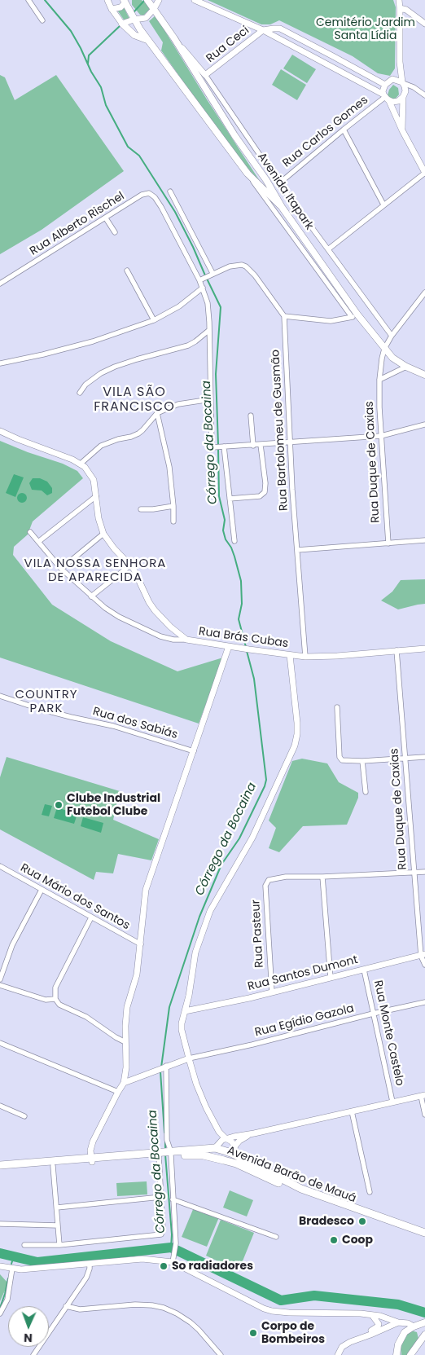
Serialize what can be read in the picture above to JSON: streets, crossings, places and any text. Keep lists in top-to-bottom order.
{
  "streets": {
    "main road": ["Avenida Itapark", "Avenida Barão de Mauá"],
    "street": [
      "Rua Ceci",
      "Rua Carlos Gomes",
      "Rua Alberto Rischel",
      "Rua Bartolomeu de Gusmão",
      "Rua Duque de Caxias",
      "Rua Brás Cubas",
      "Rua dos Sabiás",
      "Rua Mário dos Santos",
      "Rua Pasteur",
      "Rua Santos Dumont",
      "Rua Egídio Gazola",
      "Rua Monte Castelo"
    ]
  },
  "crossings": [
    ["Avenida Itapark", "Rua Duque de Caxias"],
    ["Rua Alberto Rischel", "Rua Bartolomeu de Gusmão"],
    ["Rua Bartolomeu de Gusmão", "Rua Brás Cubas"],
    ["Rua Duque de Caxias", "Rua Brás Cubas"],
    ["Rua Duque de Caxias", "Rua Santos Dumont"],
    ["Rua Pasteur", "Rua Santos Dumont"],
    ["Rua Santos Dumont", "Rua Monte Castelo"],
    ["Rua Egídio Gazola", "Rua Monte Castelo"]
  ],
  "districts": ["VILA SÃO FRANCISCO", "VILA NOSSA SENHORA DE APARECIDA", "COUNTRY PARK"],
  "water": ["Córrego da Bocaina"],
  "parks": ["Cemitério Jardim Santa Lídia"],
  "places": [
    "Clube Industrial Futebol Clube",
    "Bradesco",
    "Coop",
    "So radiadores",
    "Corpo de Bombeiros"
  ],
  "north": "bottom"
}
